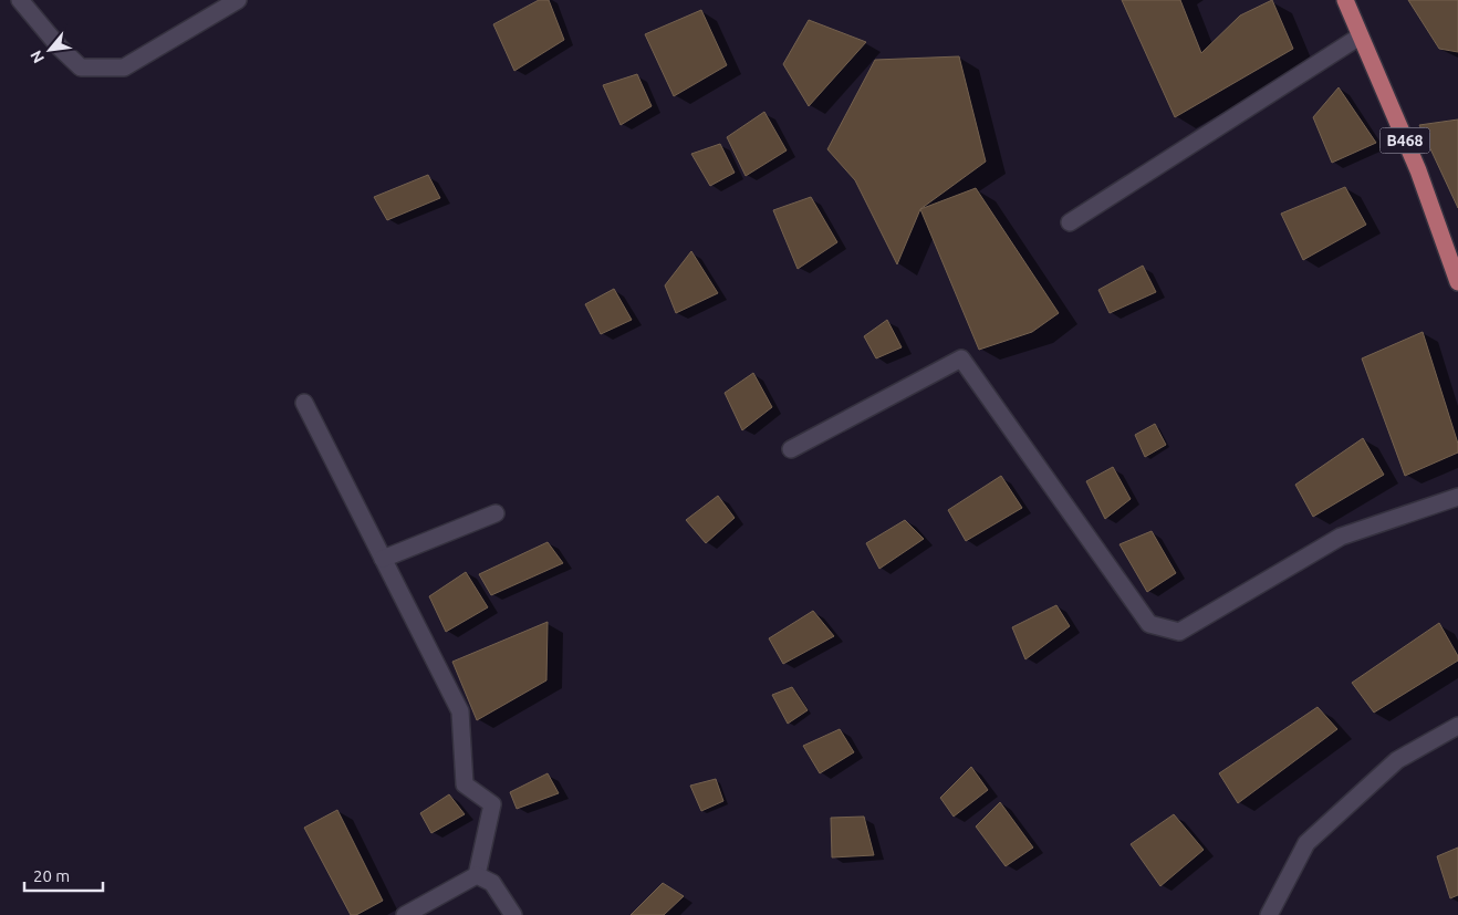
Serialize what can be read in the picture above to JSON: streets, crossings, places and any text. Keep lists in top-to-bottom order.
{
  "streets": {
    "main road": ["B468"]
  },
  "scale_bar": "20 m",
  "north": "bottom left"
}
